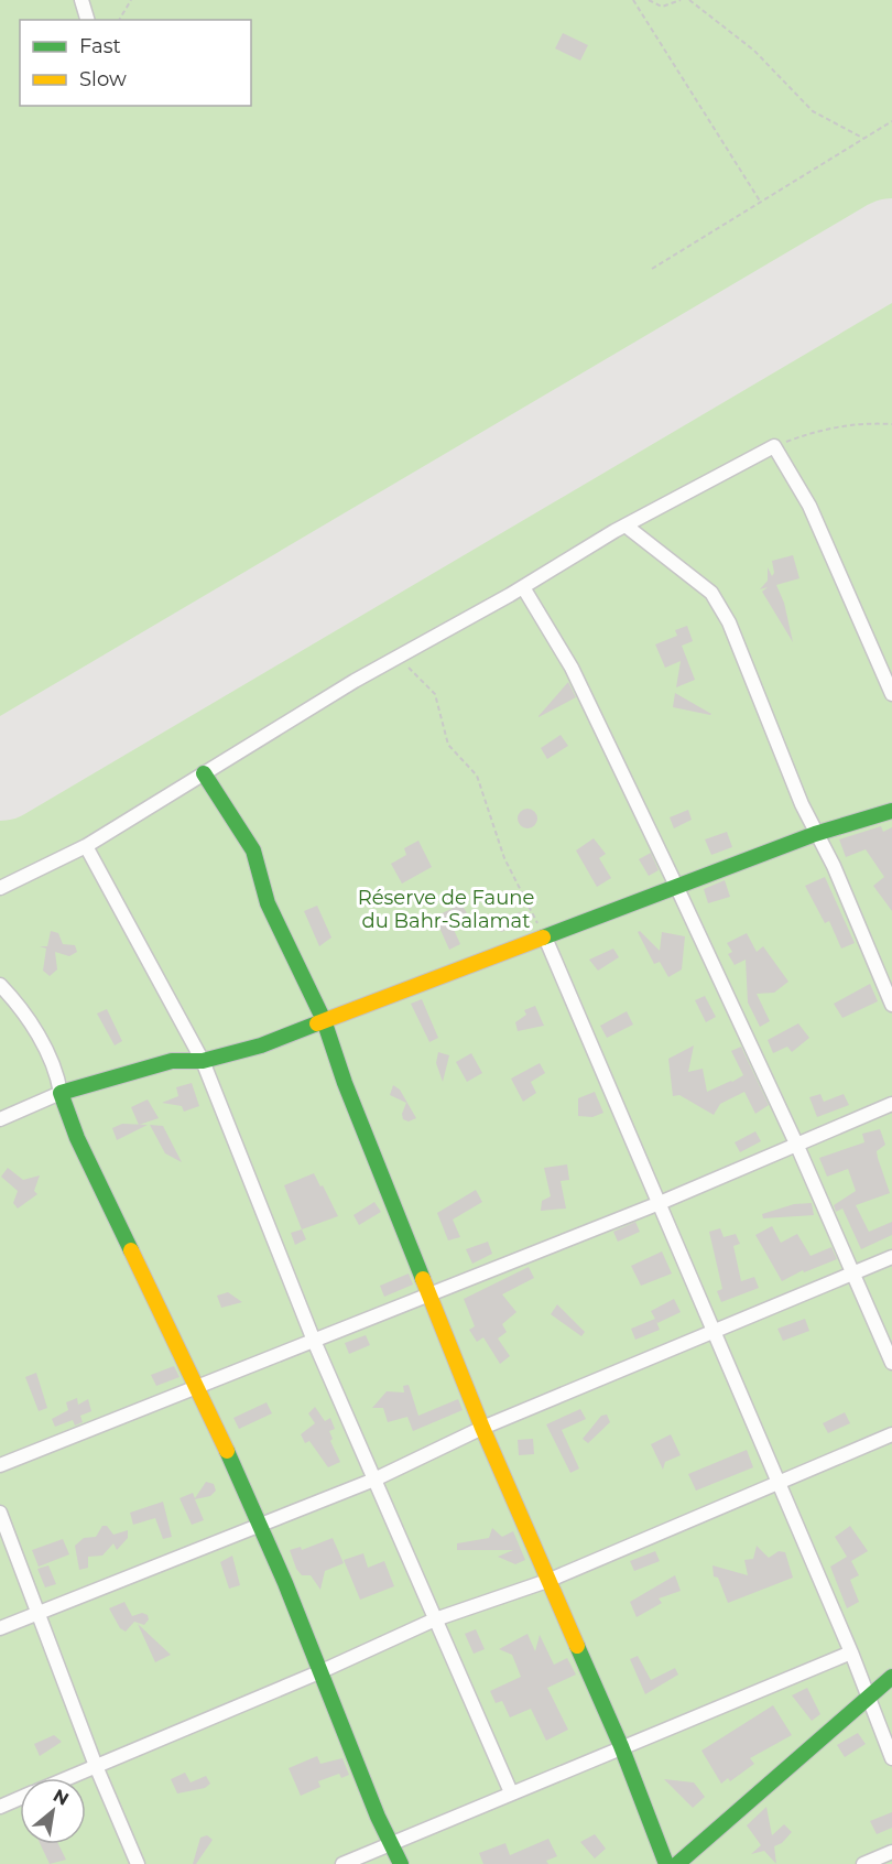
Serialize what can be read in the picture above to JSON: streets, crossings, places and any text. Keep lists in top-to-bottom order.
{
  "parks": ["Réserve de Faune du Bahr-Salamat"],
  "legend": ["Fast", "Slow"],
  "north": "top right"
}
